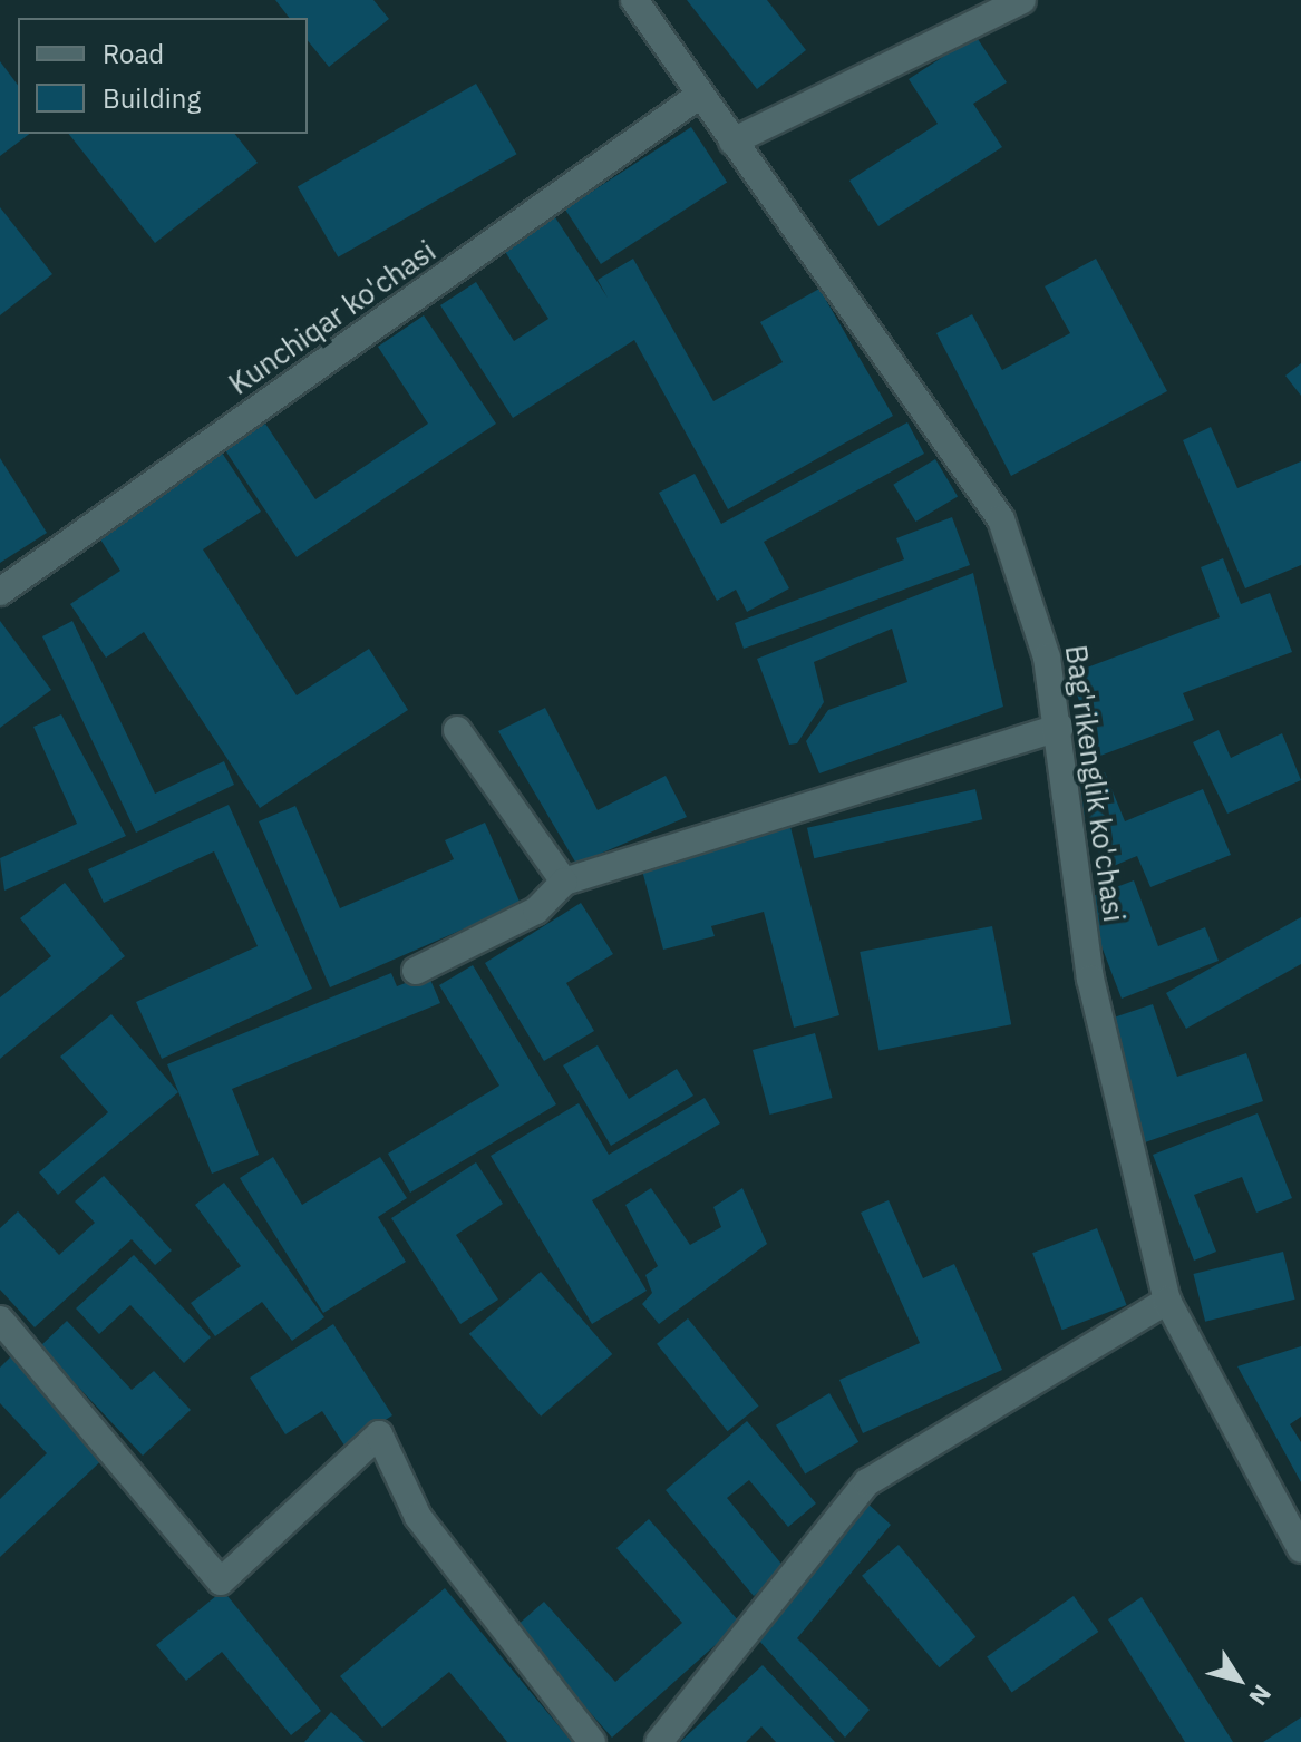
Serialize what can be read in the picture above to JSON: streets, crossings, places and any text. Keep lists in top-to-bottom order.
{
  "streets": {
    "street": ["Kunchiqar ko'chasi", "Bag'rikenglik ko'chasi"]
  },
  "crossings": [
    ["Kunchiqar ko'chasi", "Bag'rikenglik ko'chasi"]
  ],
  "legend": ["Road", "Building"],
  "north": "bottom right"
}
